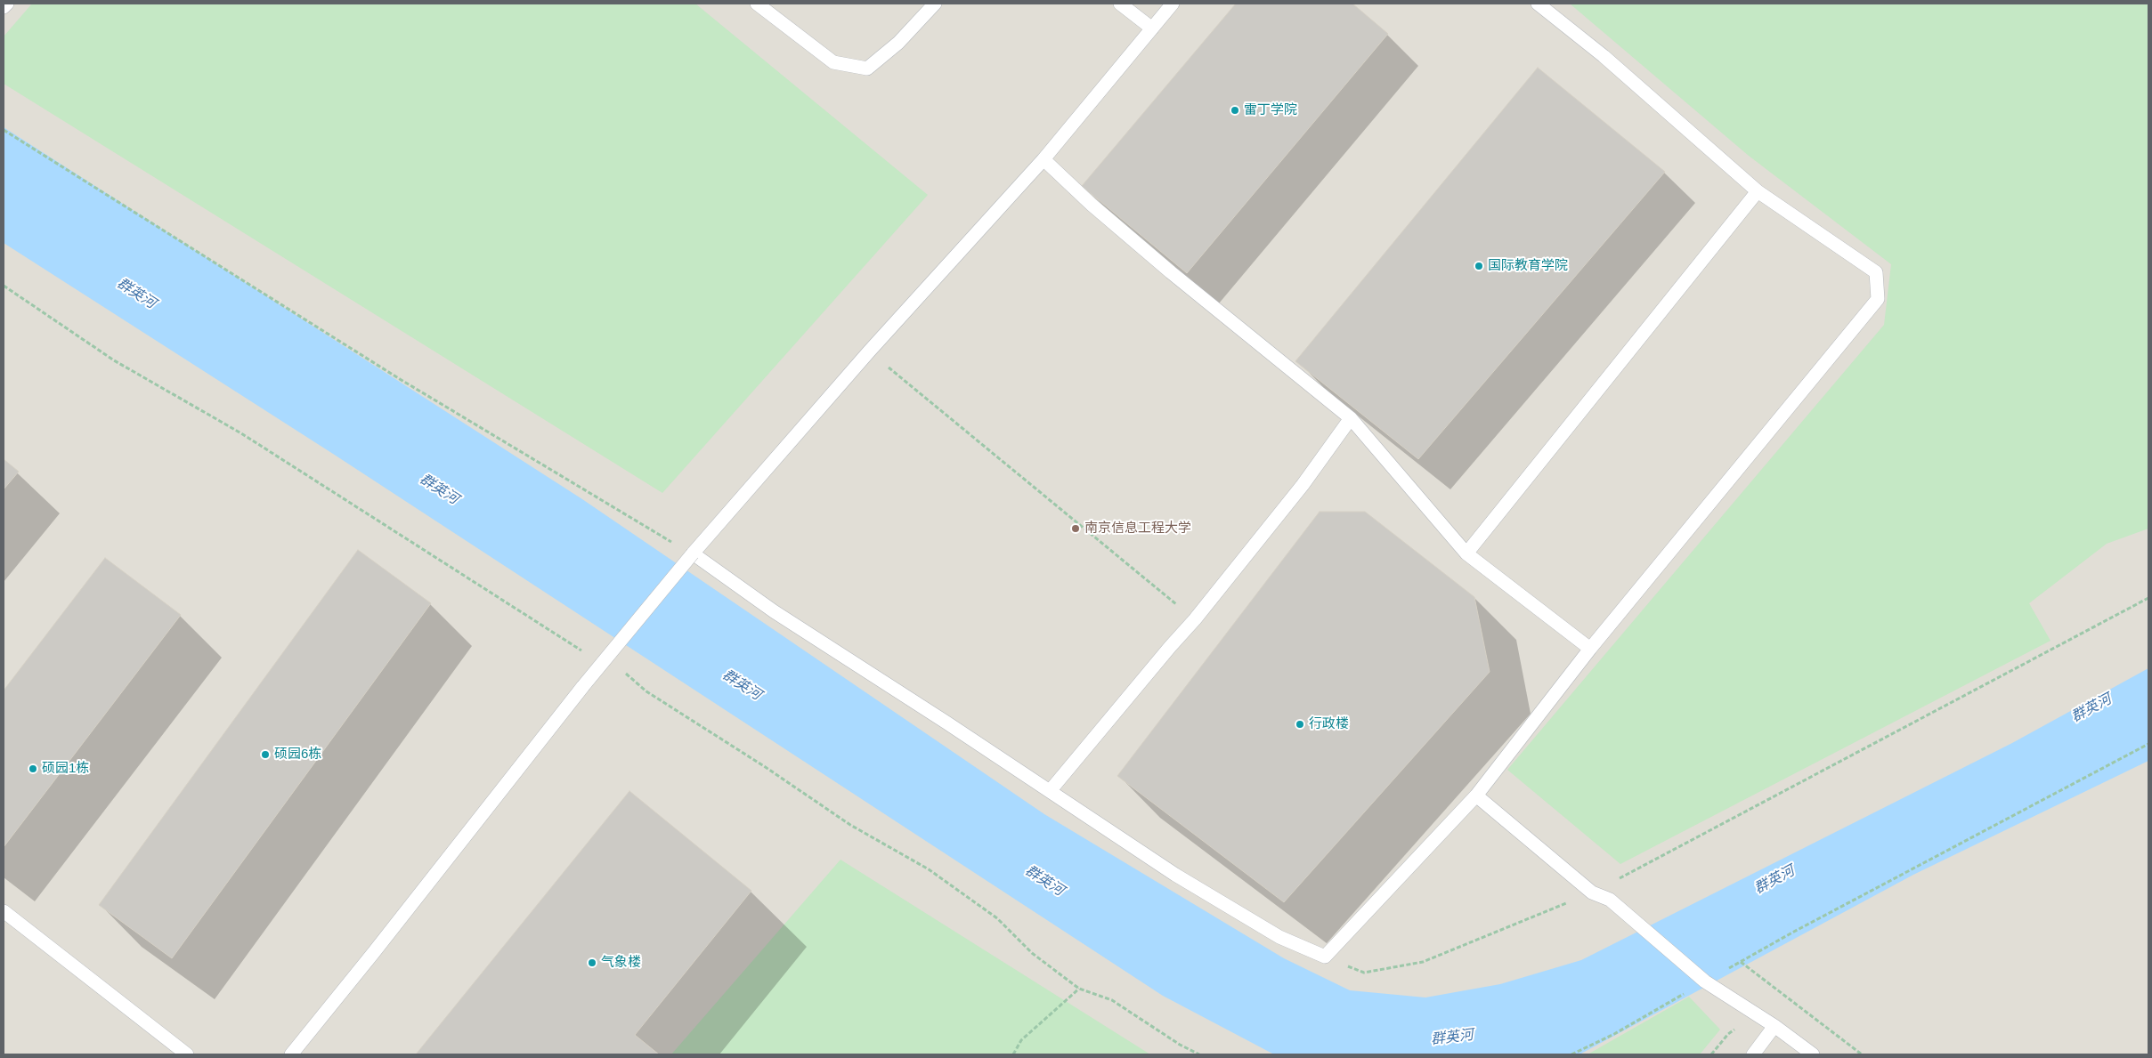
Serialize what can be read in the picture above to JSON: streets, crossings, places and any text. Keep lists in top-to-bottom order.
{
  "water": ["群英河"],
  "places": [
    "雷丁学院",
    "国际教育学院",
    "南京信息工程大学",
    "行政楼",
    "硕园6栋",
    "硕园1栋",
    "气象楼"
  ]
}
